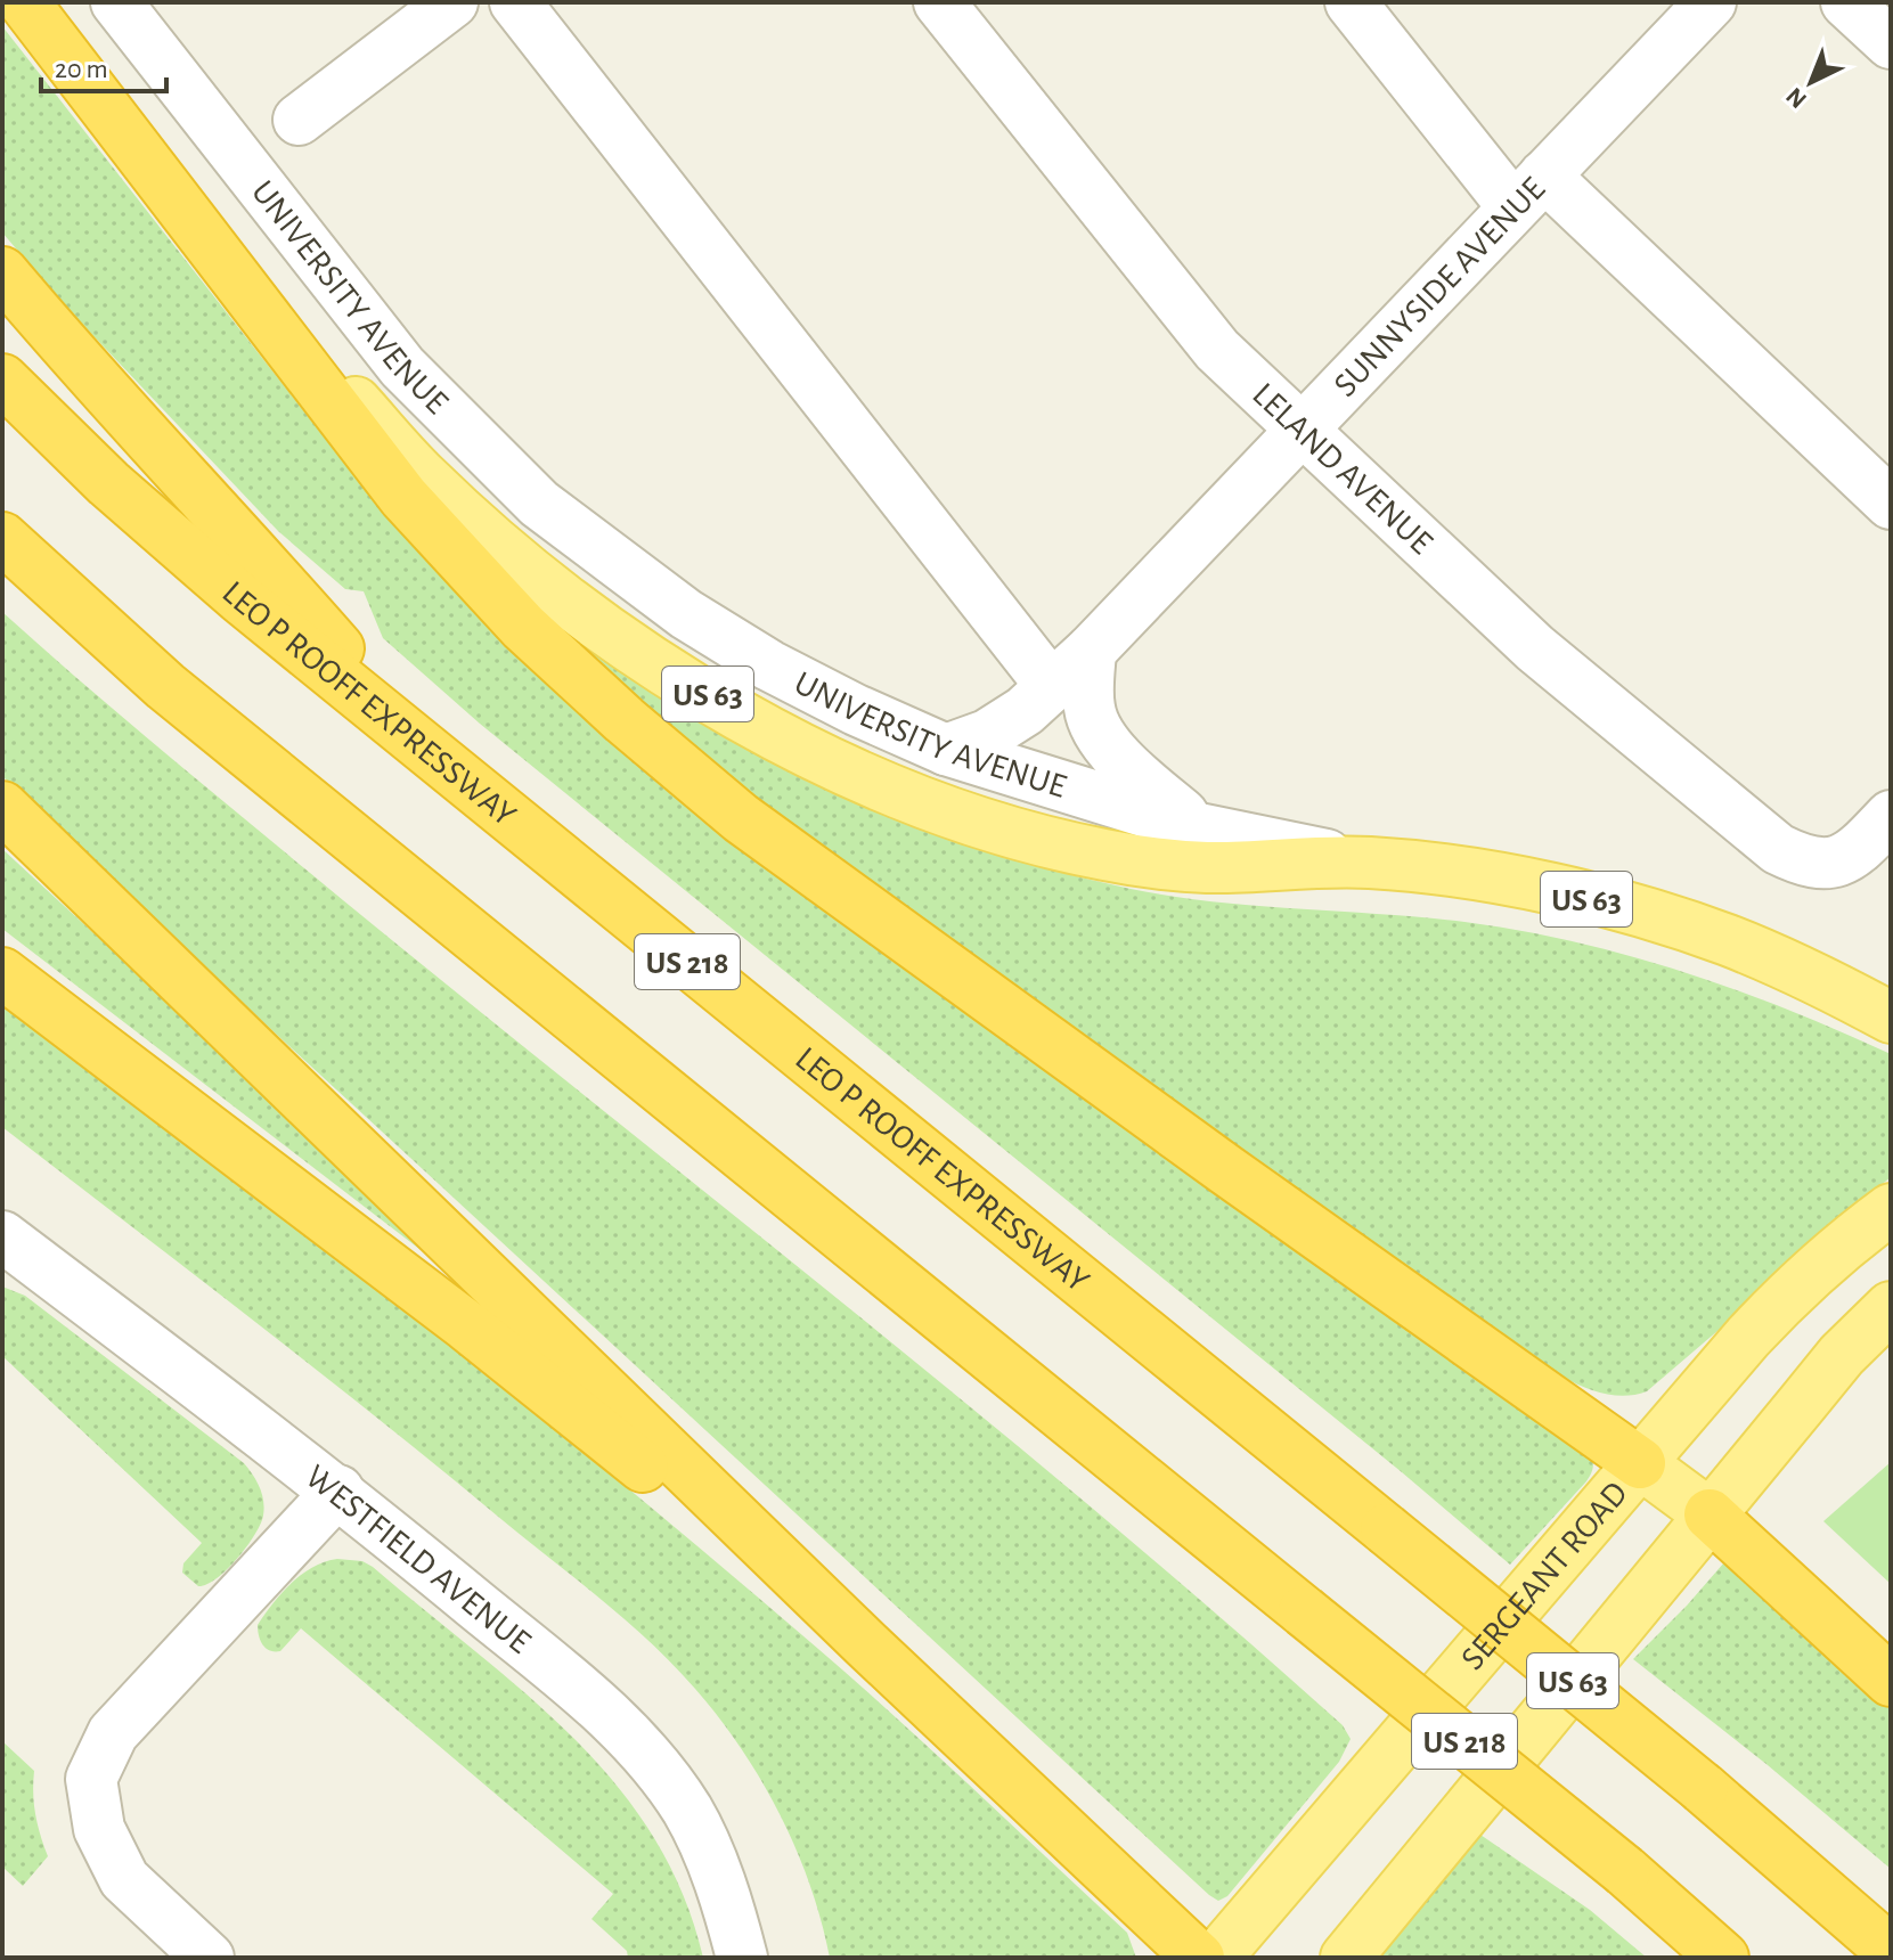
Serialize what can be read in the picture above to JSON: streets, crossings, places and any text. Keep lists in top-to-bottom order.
{
  "streets": {
    "highway": ["US 63", "LEO P ROOFF EXPRESSWAY", "US 218"],
    "main road": ["UNIVERSITY AVENUE", "SERGEANT ROAD"],
    "street": ["SUNNYSIDE AVENUE", "LELAND AVENUE", "WESTFIELD AVENUE"]
  },
  "crossings": [
    ["SUNNYSIDE AVENUE", "UNIVERSITY AVENUE"],
    ["SUNNYSIDE AVENUE", "LELAND AVENUE"],
    ["UNIVERSITY AVENUE", "US 63"]
  ],
  "scale_bar": "20 m",
  "north": "bottom left"
}
